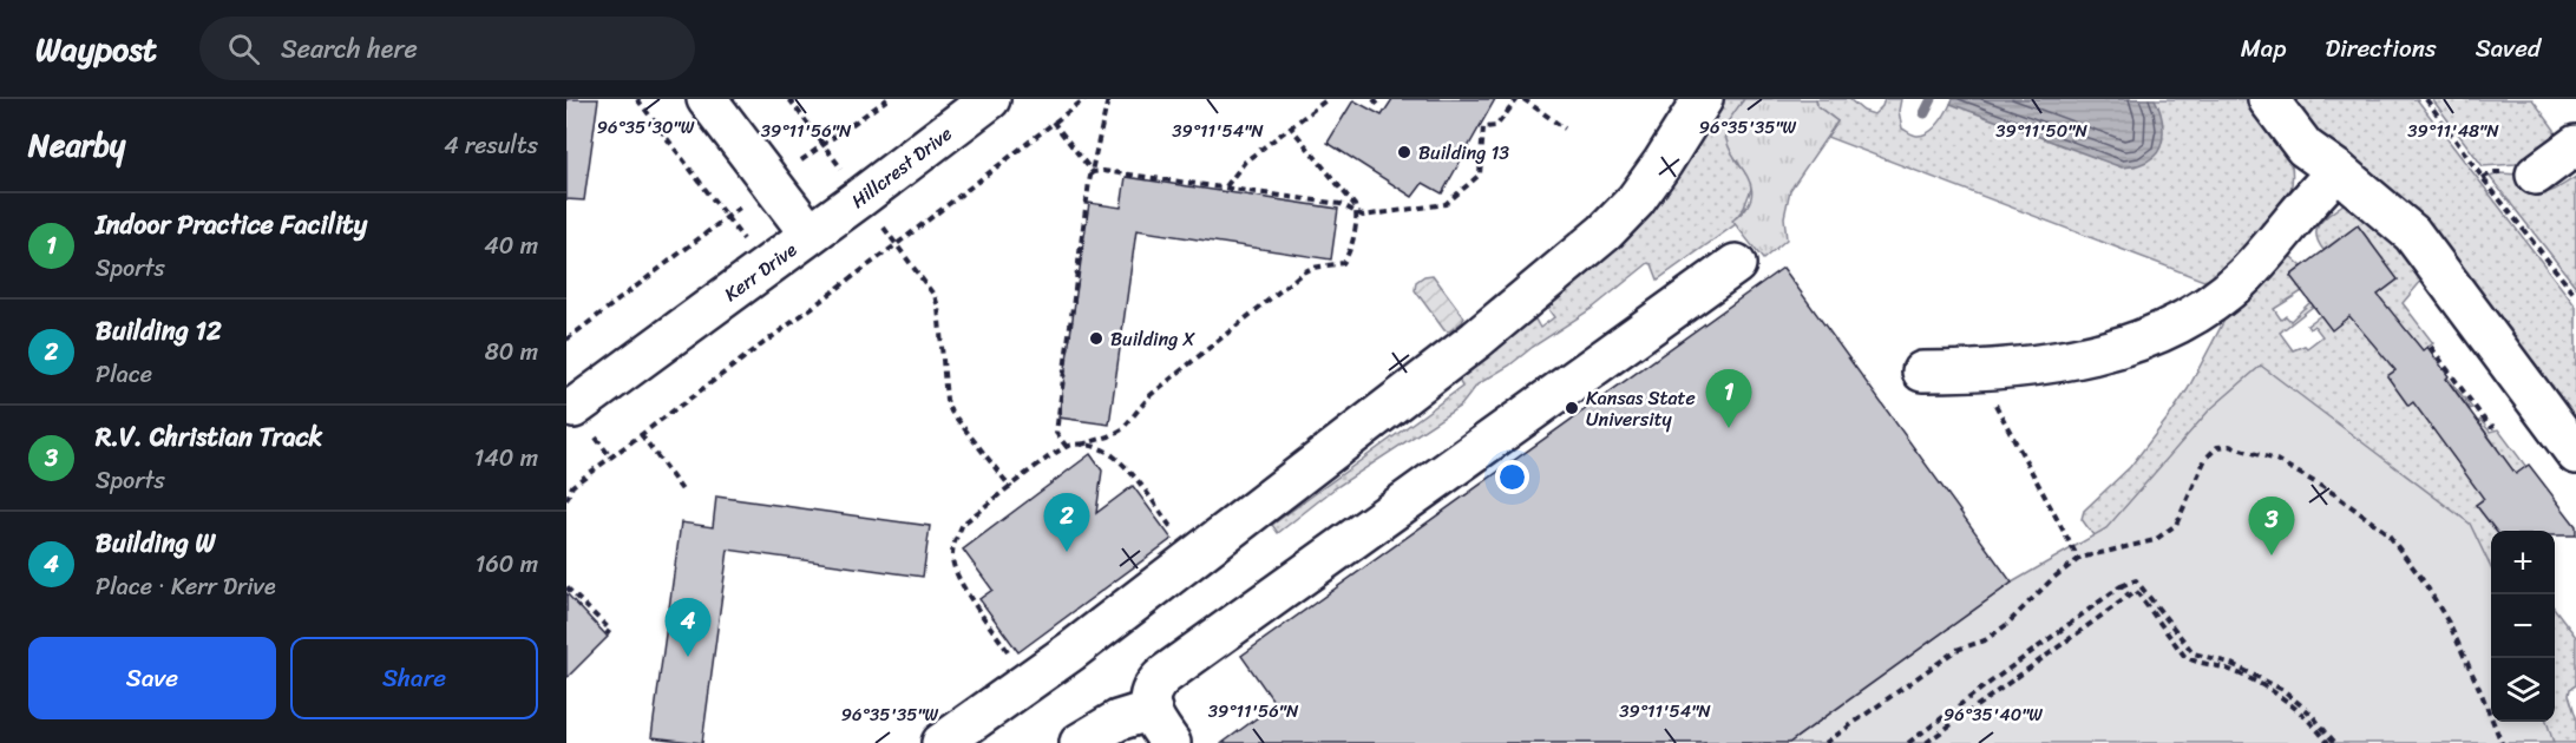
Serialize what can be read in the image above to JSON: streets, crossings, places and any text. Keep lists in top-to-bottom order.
{
  "streets": {
    "street": ["Hillcrest Drive", "Kerr Drive"]
  },
  "crossings": [
    ["Hillcrest Drive", "Kerr Drive"]
  ],
  "places": ["Building 13", "Building X", "Kansas State University"],
  "page": {
    "header": "Waypost",
    "search": "Search here",
    "nav": ["Map", "Directions", "Saved"],
    "heading": ["Nearby", "4 results"],
    "list": [
      {
        "mark": "1",
        "name": "Indoor Practice Facility",
        "note": "Sports",
        "value": "40 m"
      },
      {
        "mark": "2",
        "name": "Building 12",
        "note": "Place",
        "value": "80 m"
      },
      {
        "mark": "3",
        "name": "R.V. Christian Track",
        "note": "Sports",
        "value": "140 m"
      },
      {
        "mark": "4",
        "name": "Building W",
        "note": "Place · Kerr Drive",
        "value": "160 m"
      }
    ],
    "pins": [
      "1",
      "2",
      "3",
      "4"
    ],
    "map_buttons": ["+", "−"],
    "buttons": ["Save", "Share"]
  },
  "coordinates": [
    "96°35'30\"W",
    "96°35'35\"W",
    "39°11'56\"N",
    "39°11'54\"N",
    "39°11'50\"N",
    "39°11'48\"N",
    "96°35'40\"W"
  ]
}
